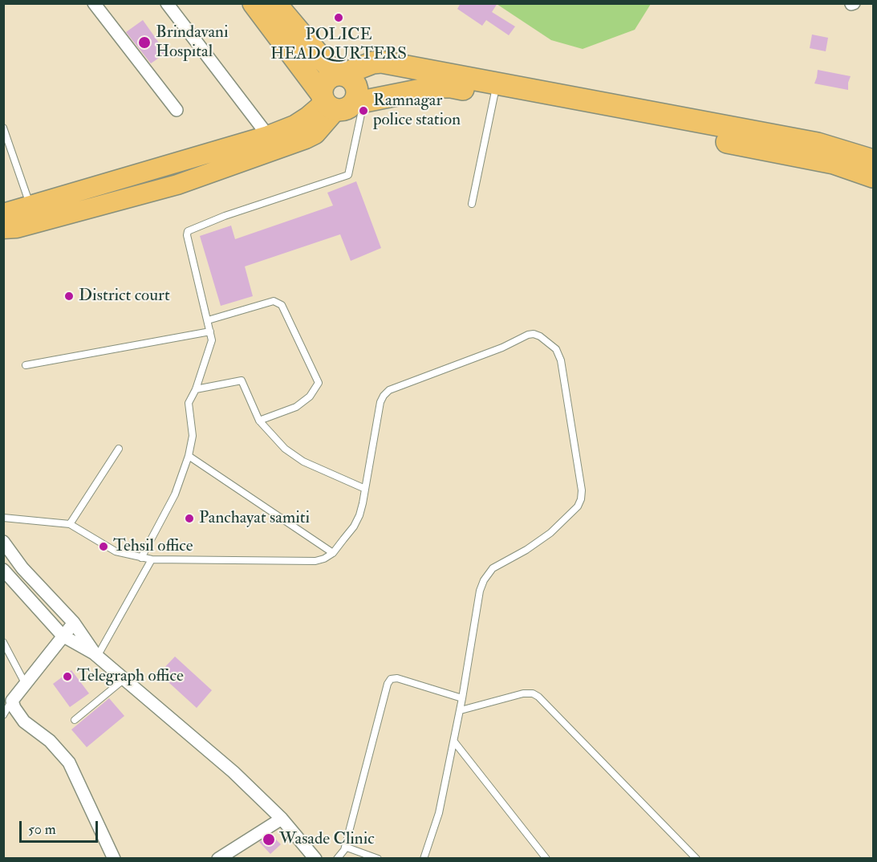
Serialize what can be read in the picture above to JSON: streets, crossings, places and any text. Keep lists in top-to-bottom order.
{
  "places": [
    "POLICE HEADQURTERS",
    "Brindavani Hospital",
    "Ramnagar police station",
    "District court",
    "Panchayat samiti",
    "Tehsil office",
    "Telegraph office",
    "Wasade Clinic"
  ],
  "scale_bar": "50 m"
}
